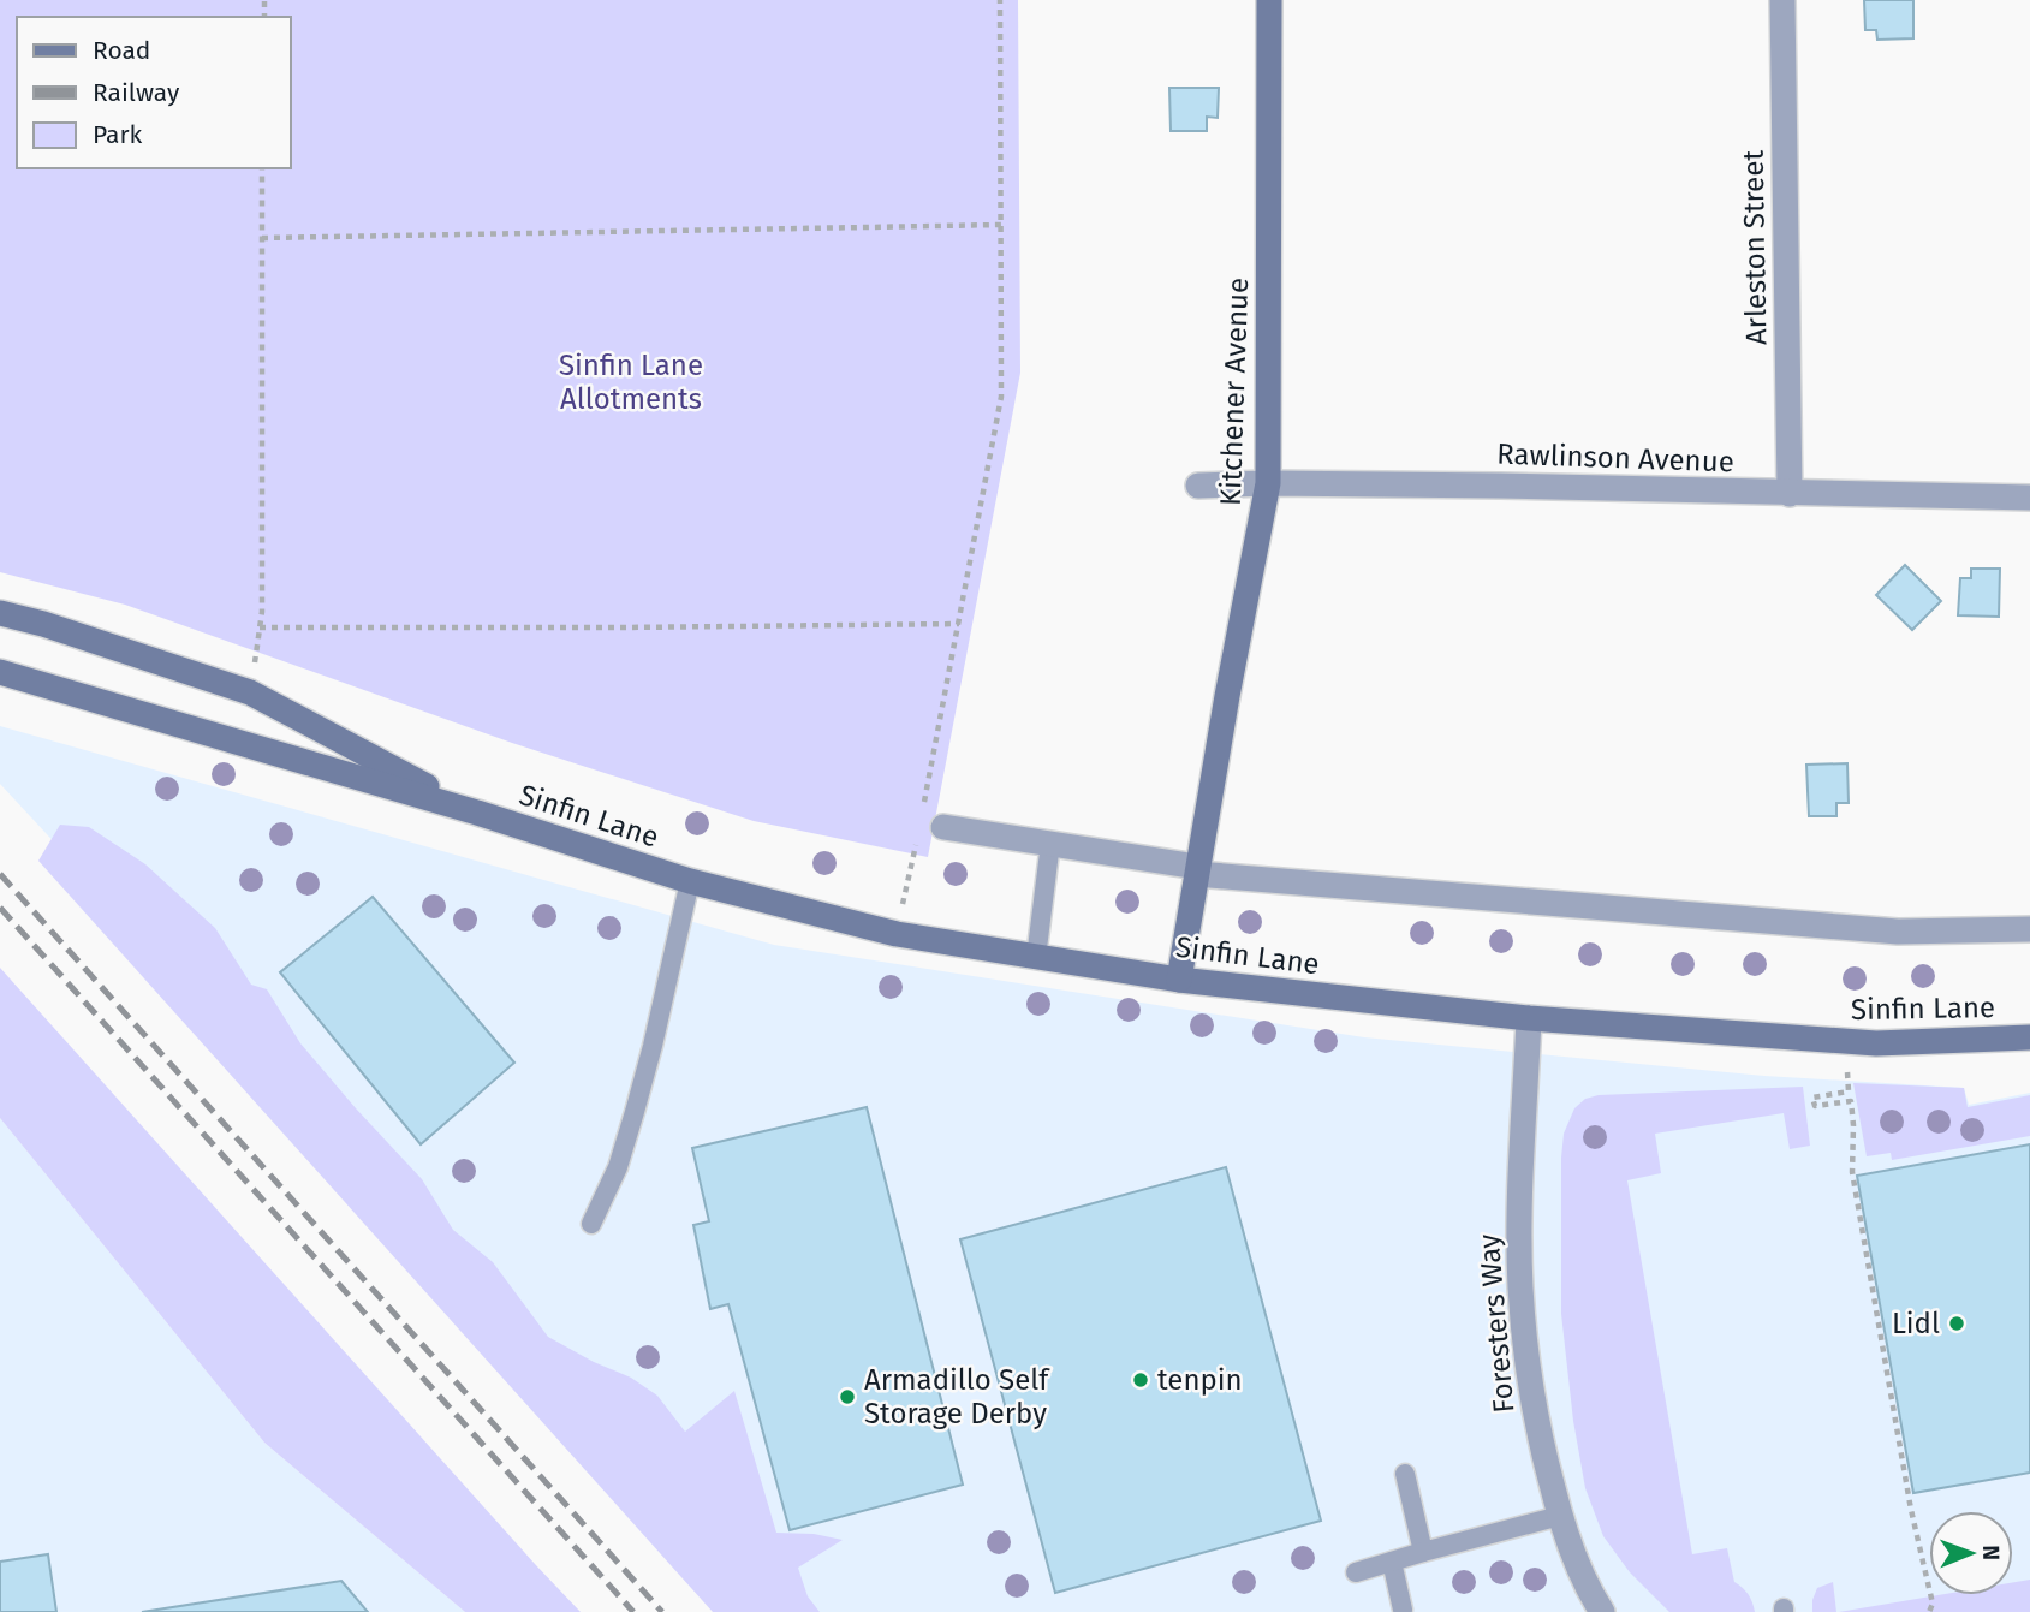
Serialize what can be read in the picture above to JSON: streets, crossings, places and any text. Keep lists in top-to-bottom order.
{
  "streets": {
    "street": [
      "Arleston Street",
      "Kitchener Avenue",
      "Rawlinson Avenue",
      "Sinfin Lane",
      "Foresters Way"
    ]
  },
  "crossings": [
    ["Arleston Street", "Rawlinson Avenue"],
    ["Kitchener Avenue", "Rawlinson Avenue"],
    ["Kitchener Avenue", "Sinfin Lane"],
    ["Sinfin Lane", "Foresters Way"]
  ],
  "parks": ["Sinfin Lane Allotments"],
  "places": ["Lidl", "tenpin", "Armadillo Self Storage Derby"],
  "legend": ["Road", "Railway", "Park"],
  "north": "right"
}
